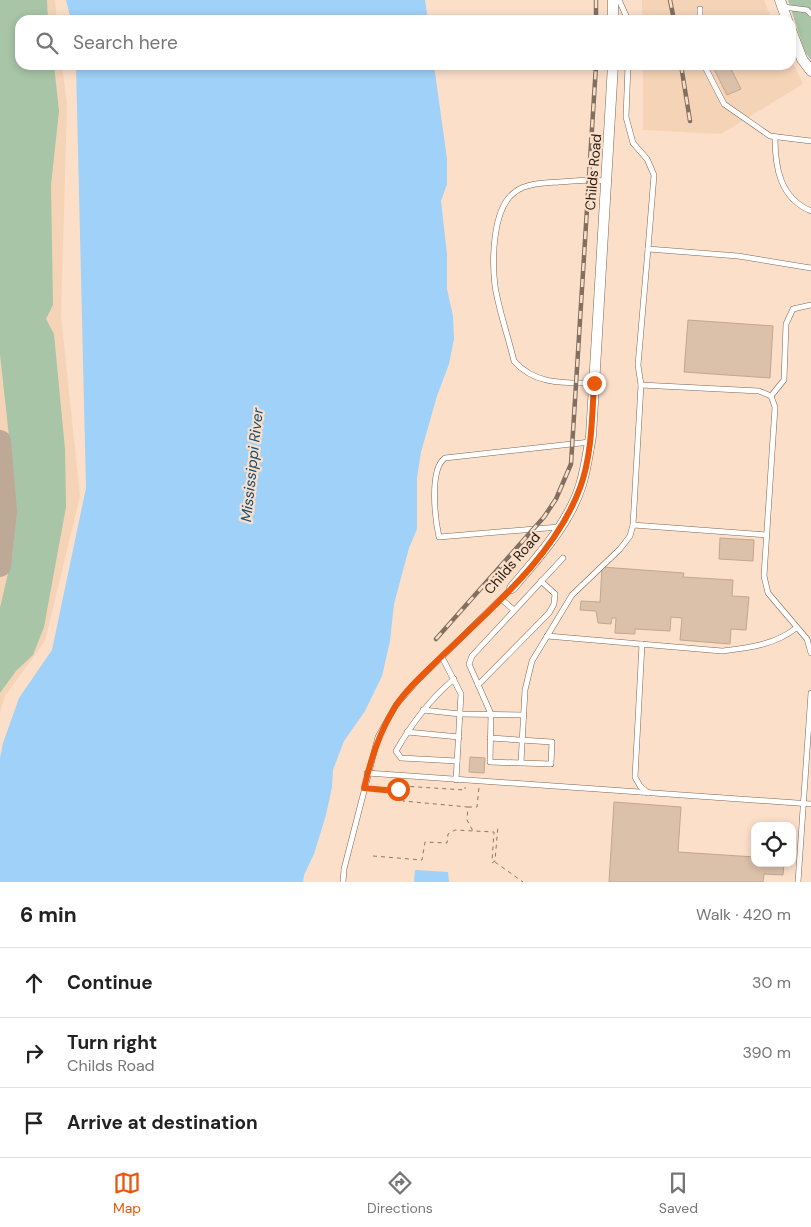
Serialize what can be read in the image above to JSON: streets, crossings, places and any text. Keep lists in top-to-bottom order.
{
  "streets": {
    "street": ["Childs Road"]
  },
  "water": ["Mississippi River"],
  "page": {
    "search": "Search here",
    "heading": ["6 min", "Walk · 420 m"],
    "list": [
      ["Continue", "30 m"],
      ["Turn right", "Childs Road", "390 m"],
      "Arrive at destination"
    ],
    "nav": ["Map", "Directions", "Saved"]
  }
}
